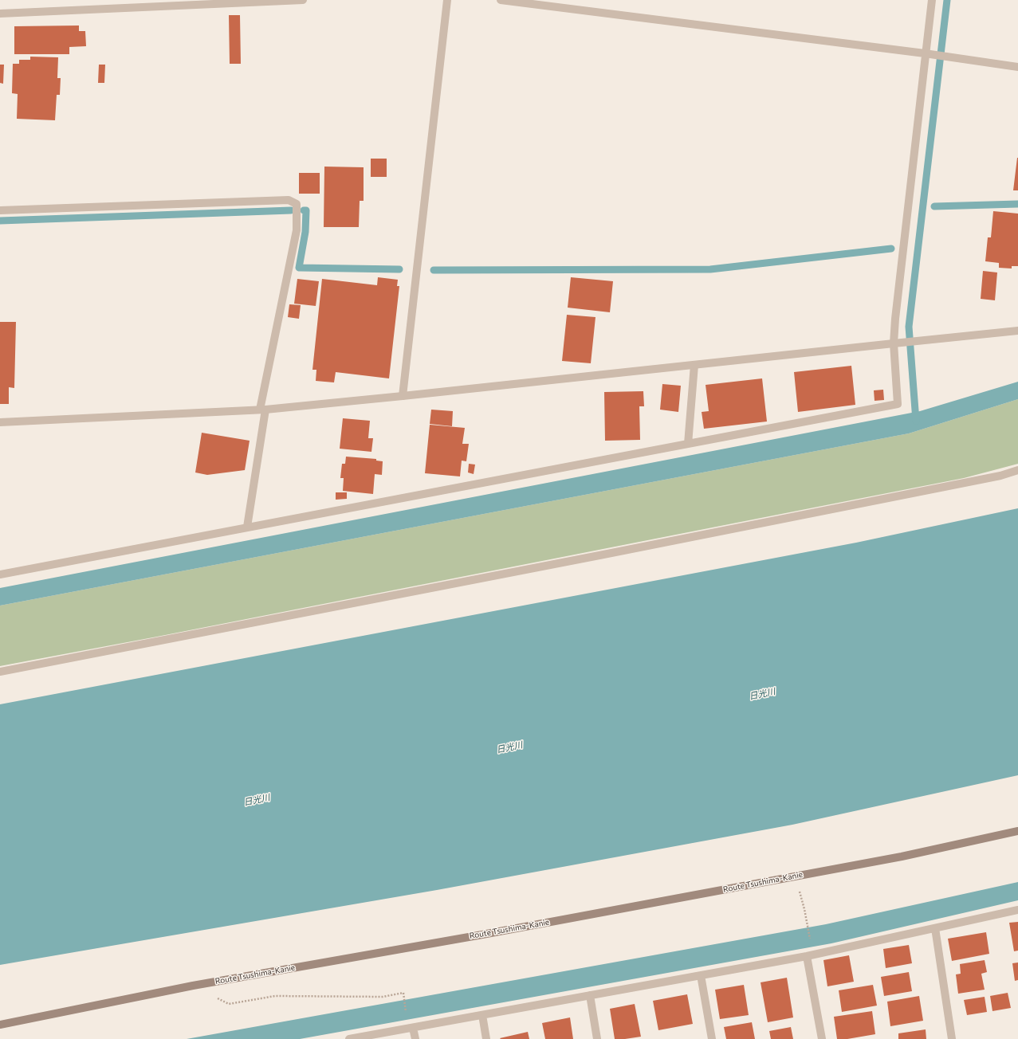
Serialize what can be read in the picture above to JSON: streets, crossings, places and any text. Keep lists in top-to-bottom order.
{
  "streets": {
    "main road": ["Route Tsushima-Kanie"]
  },
  "water": ["日光川"]
}
